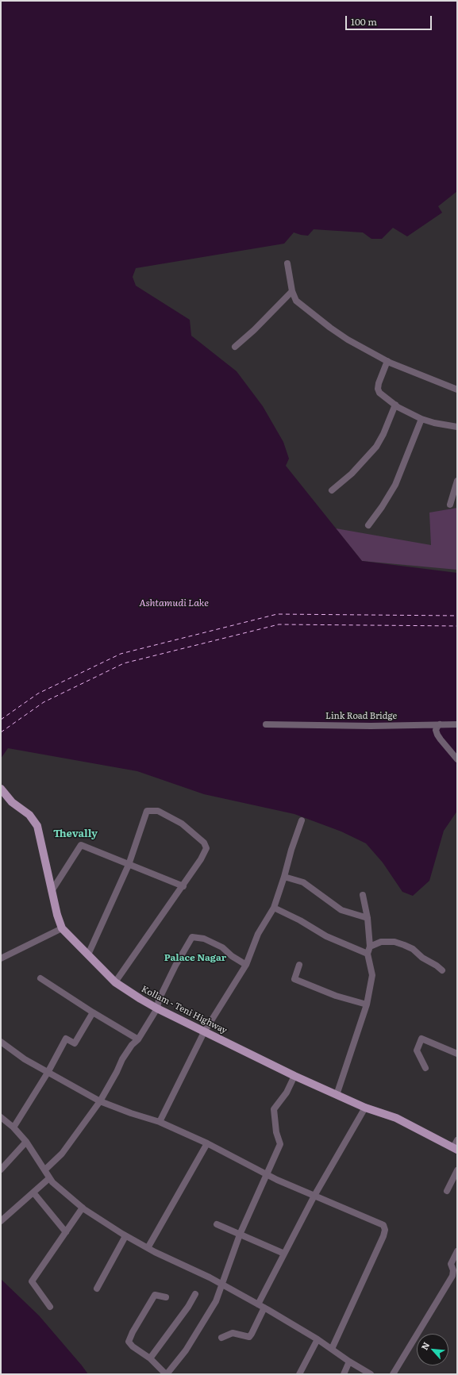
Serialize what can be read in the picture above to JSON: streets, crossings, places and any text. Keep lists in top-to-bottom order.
{
  "streets": {
    "main road": ["Kollam - Teni Highway"],
    "street": ["Link Road Bridge"]
  },
  "districts": ["Thevally", "Palace Nagar"],
  "water": ["Ashtamudi Lake"],
  "scale_bar": "100 m",
  "north": "top left"
}
